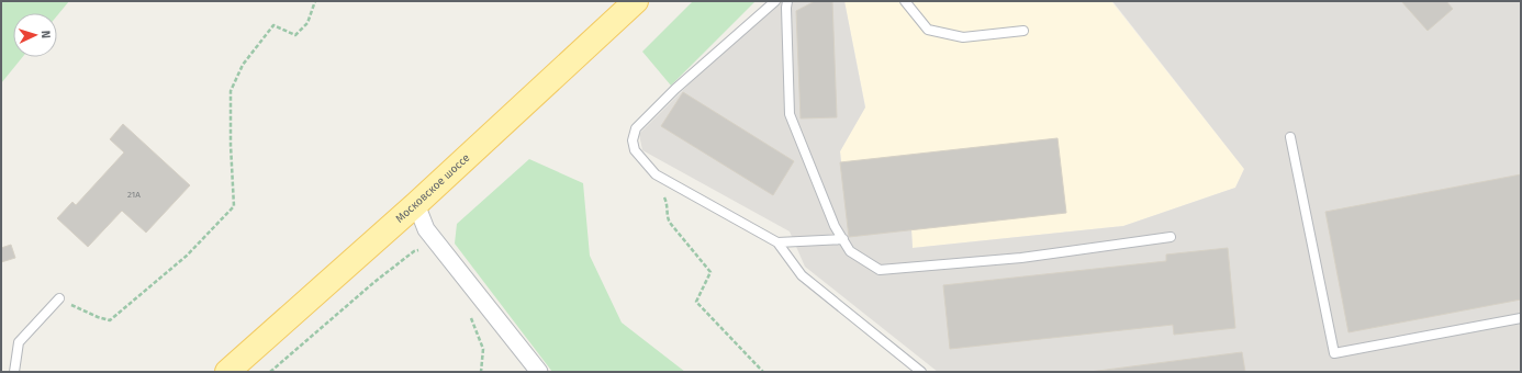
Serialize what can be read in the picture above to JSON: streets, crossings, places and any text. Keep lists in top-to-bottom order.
{
  "streets": {
    "main road": ["Московское шоссе"]
  },
  "house_numbers": ["21А"],
  "north": "right"
}
